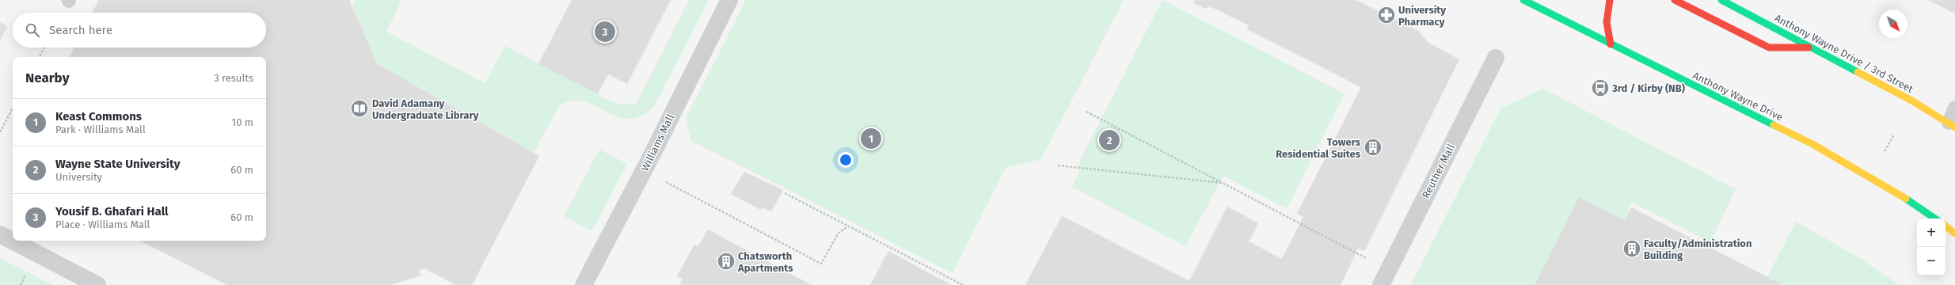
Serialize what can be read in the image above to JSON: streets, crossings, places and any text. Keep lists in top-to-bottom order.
{
  "streets": {
    "street": [
      "Anthony Wayne Drive / 3rd Street",
      "Anthony Wayne Drive",
      "Williams Mall",
      "Reuther Mall"
    ]
  },
  "places": {
    "pharmacy": ["University Pharmacy"],
    "bus stop": ["3rd / Kirby (NB)"],
    "library": ["David Adamany Undergraduate Library"],
    "building": ["Towers Residential Suites", "Faculty/Administration Building", "Chatsworth Apartments"]
  },
  "north": "bottom right",
  "page": {
    "search": "Search here",
    "pins": ["3", "1", "2"],
    "heading": ["Nearby", "3 results"],
    "list": [
      {
        "mark": "1",
        "name": "Keast Commons",
        "note": "Park · Williams Mall",
        "value": "10 m"
      },
      {
        "mark": "2",
        "name": "Wayne State University",
        "note": "University",
        "value": "60 m"
      },
      {
        "mark": "3",
        "name": "Yousif B. Ghafari Hall",
        "note": "Place · Williams Mall",
        "value": "60 m"
      }
    ],
    "map_buttons": ["+", "−"]
  }
}
